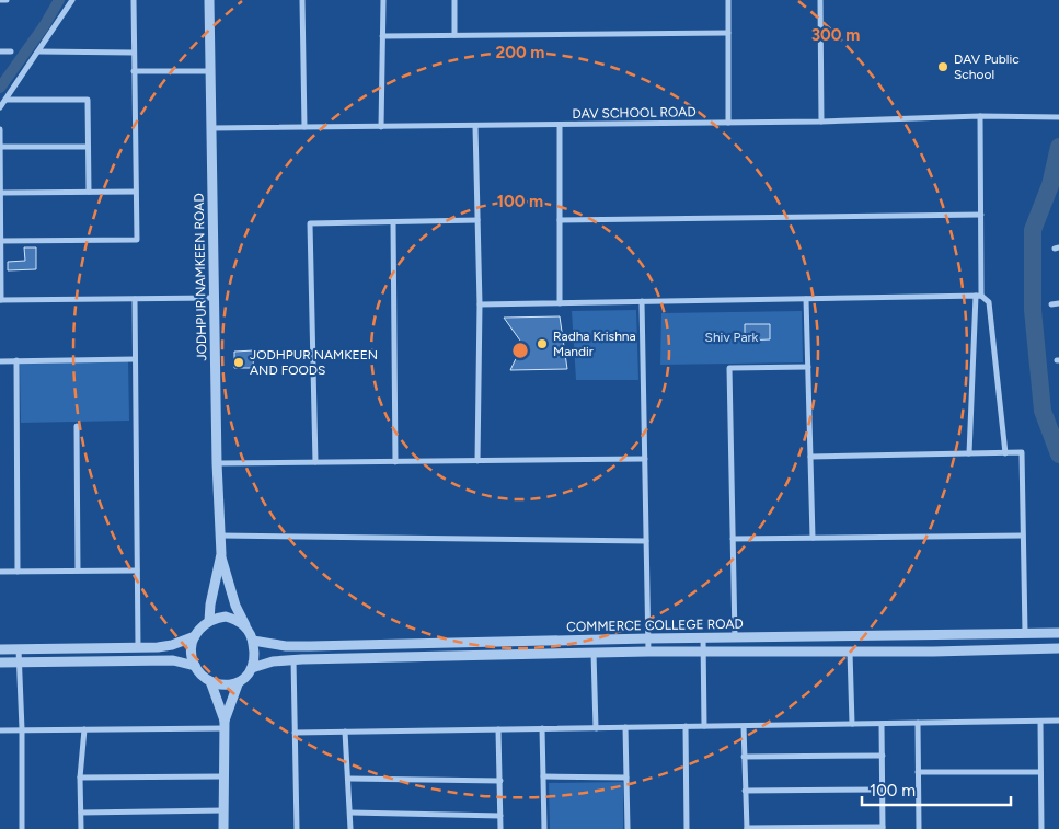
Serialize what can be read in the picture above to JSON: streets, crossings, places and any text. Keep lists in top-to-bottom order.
{
  "streets": {
    "street": ["DAV SCHOOL ROAD", "JODHPUR NAMKEEN ROAD", "COMMERCE COLLEGE ROAD"]
  },
  "crossings": [
    ["DAV SCHOOL ROAD", "JODHPUR NAMKEEN ROAD"]
  ],
  "parks": ["Shiv Park"],
  "places": ["DAV Public School", "Radha Krishna Mandir", "JODHPUR NAMKEEN AND FOODS"],
  "scale_bar": "100 m",
  "rings": ["300 m", "200 m", "100 m"]
}
